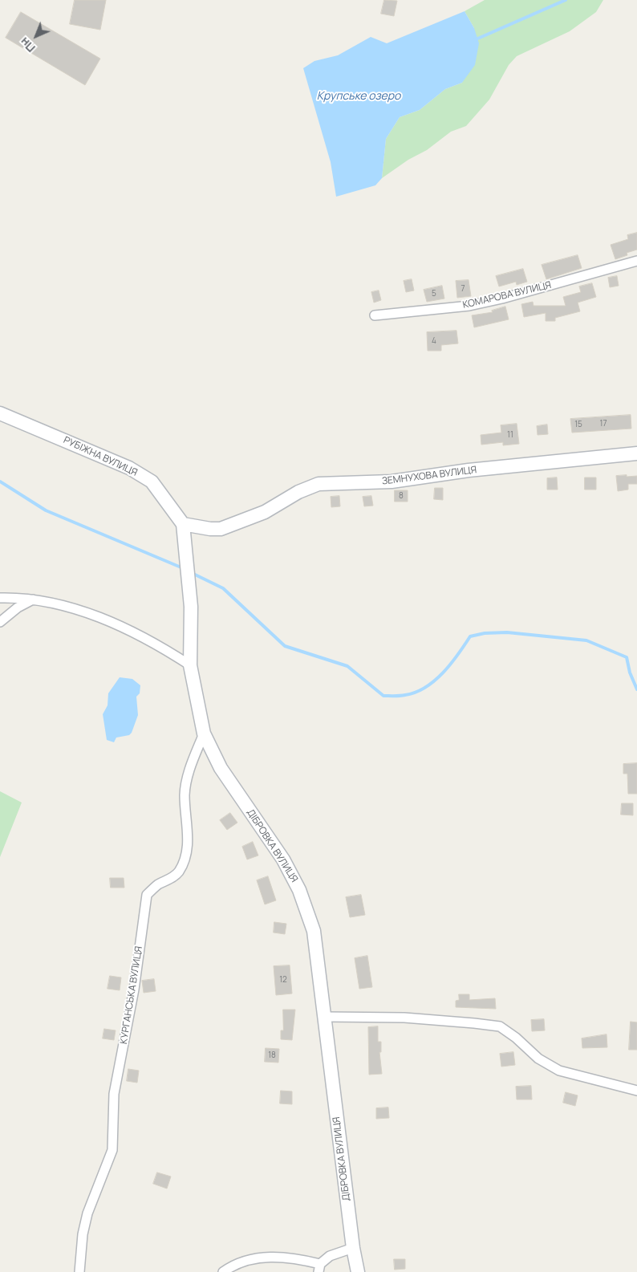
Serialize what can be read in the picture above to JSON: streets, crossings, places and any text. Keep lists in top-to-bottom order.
{
  "streets": {
    "street": [
      "КОМАРОВА ВУЛИЦЯ",
      "РУБІЖНА ВУЛИЦЯ",
      "ЗЕМНУХОВА ВУЛИЦЯ",
      "ДІБРОВКА ВУЛИЦЯ",
      "КУРГАНСЬКА ВУЛИЦЯ"
    ]
  },
  "crossings": [
    ["РУБІЖНА ВУЛИЦЯ", "ЗЕМНУХОВА ВУЛИЦЯ"],
    ["РУБІЖНА ВУЛИЦЯ", "ДІБРОВКА ВУЛИЦЯ"],
    ["ЗЕМНУХОВА ВУЛИЦЯ", "ДІБРОВКА ВУЛИЦЯ"],
    ["ДІБРОВКА ВУЛИЦЯ", "КУРГАНСЬКА ВУЛИЦЯ"]
  ],
  "water": ["Крупське озеро"],
  "house_numbers": [
    "7",
    "5",
    "4",
    "17",
    "15",
    "11",
    "8",
    "12",
    "18"
  ],
  "north": "bottom left"
}
